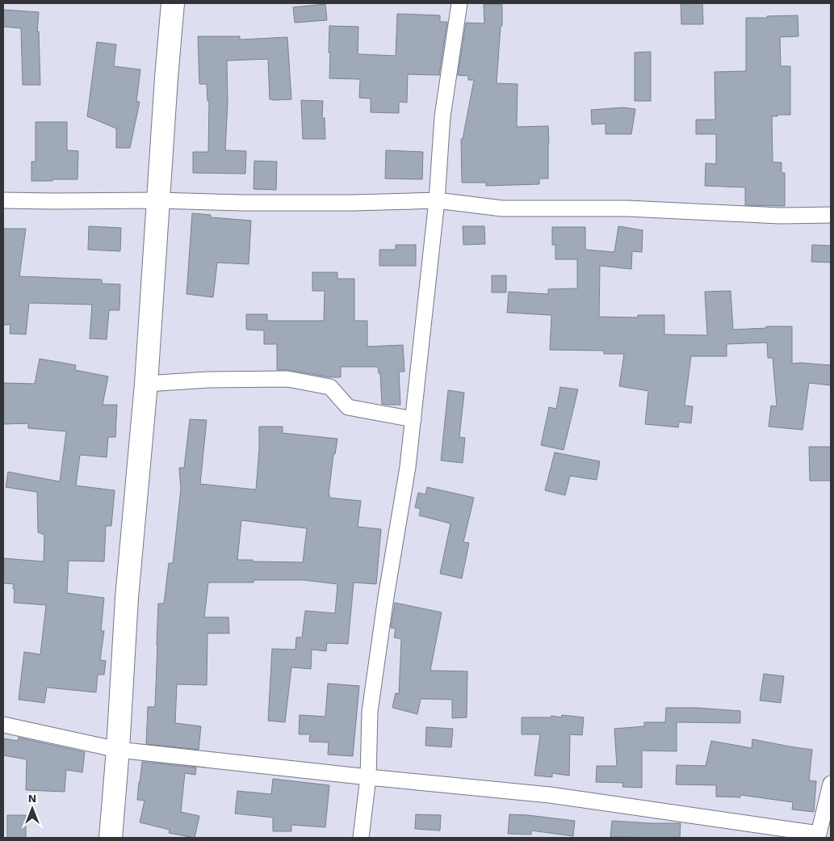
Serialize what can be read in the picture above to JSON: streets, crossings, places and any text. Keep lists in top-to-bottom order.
{
  "north": "top"
}
